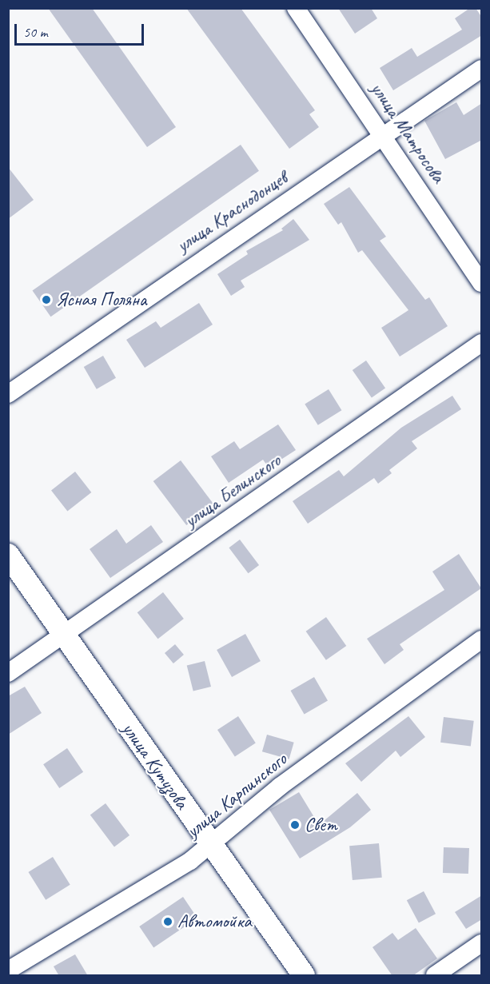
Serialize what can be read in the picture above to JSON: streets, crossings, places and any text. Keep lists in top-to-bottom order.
{
  "streets": {
    "main road": ["улица Кутузова"],
    "street": [
      "улица Матросова",
      "улица Краснодонцев",
      "улица Белинского",
      "улица Карпинского"
    ]
  },
  "crossings": [
    ["улица Матросова", "улица Краснодонцев"],
    ["улица Белинского", "улица Кутузова"],
    ["улица Кутузова", "улица Карпинского"]
  ],
  "places": ["Ясная Поляна", "Свет", "Автомойка"],
  "scale_bar": "50 m"
}
